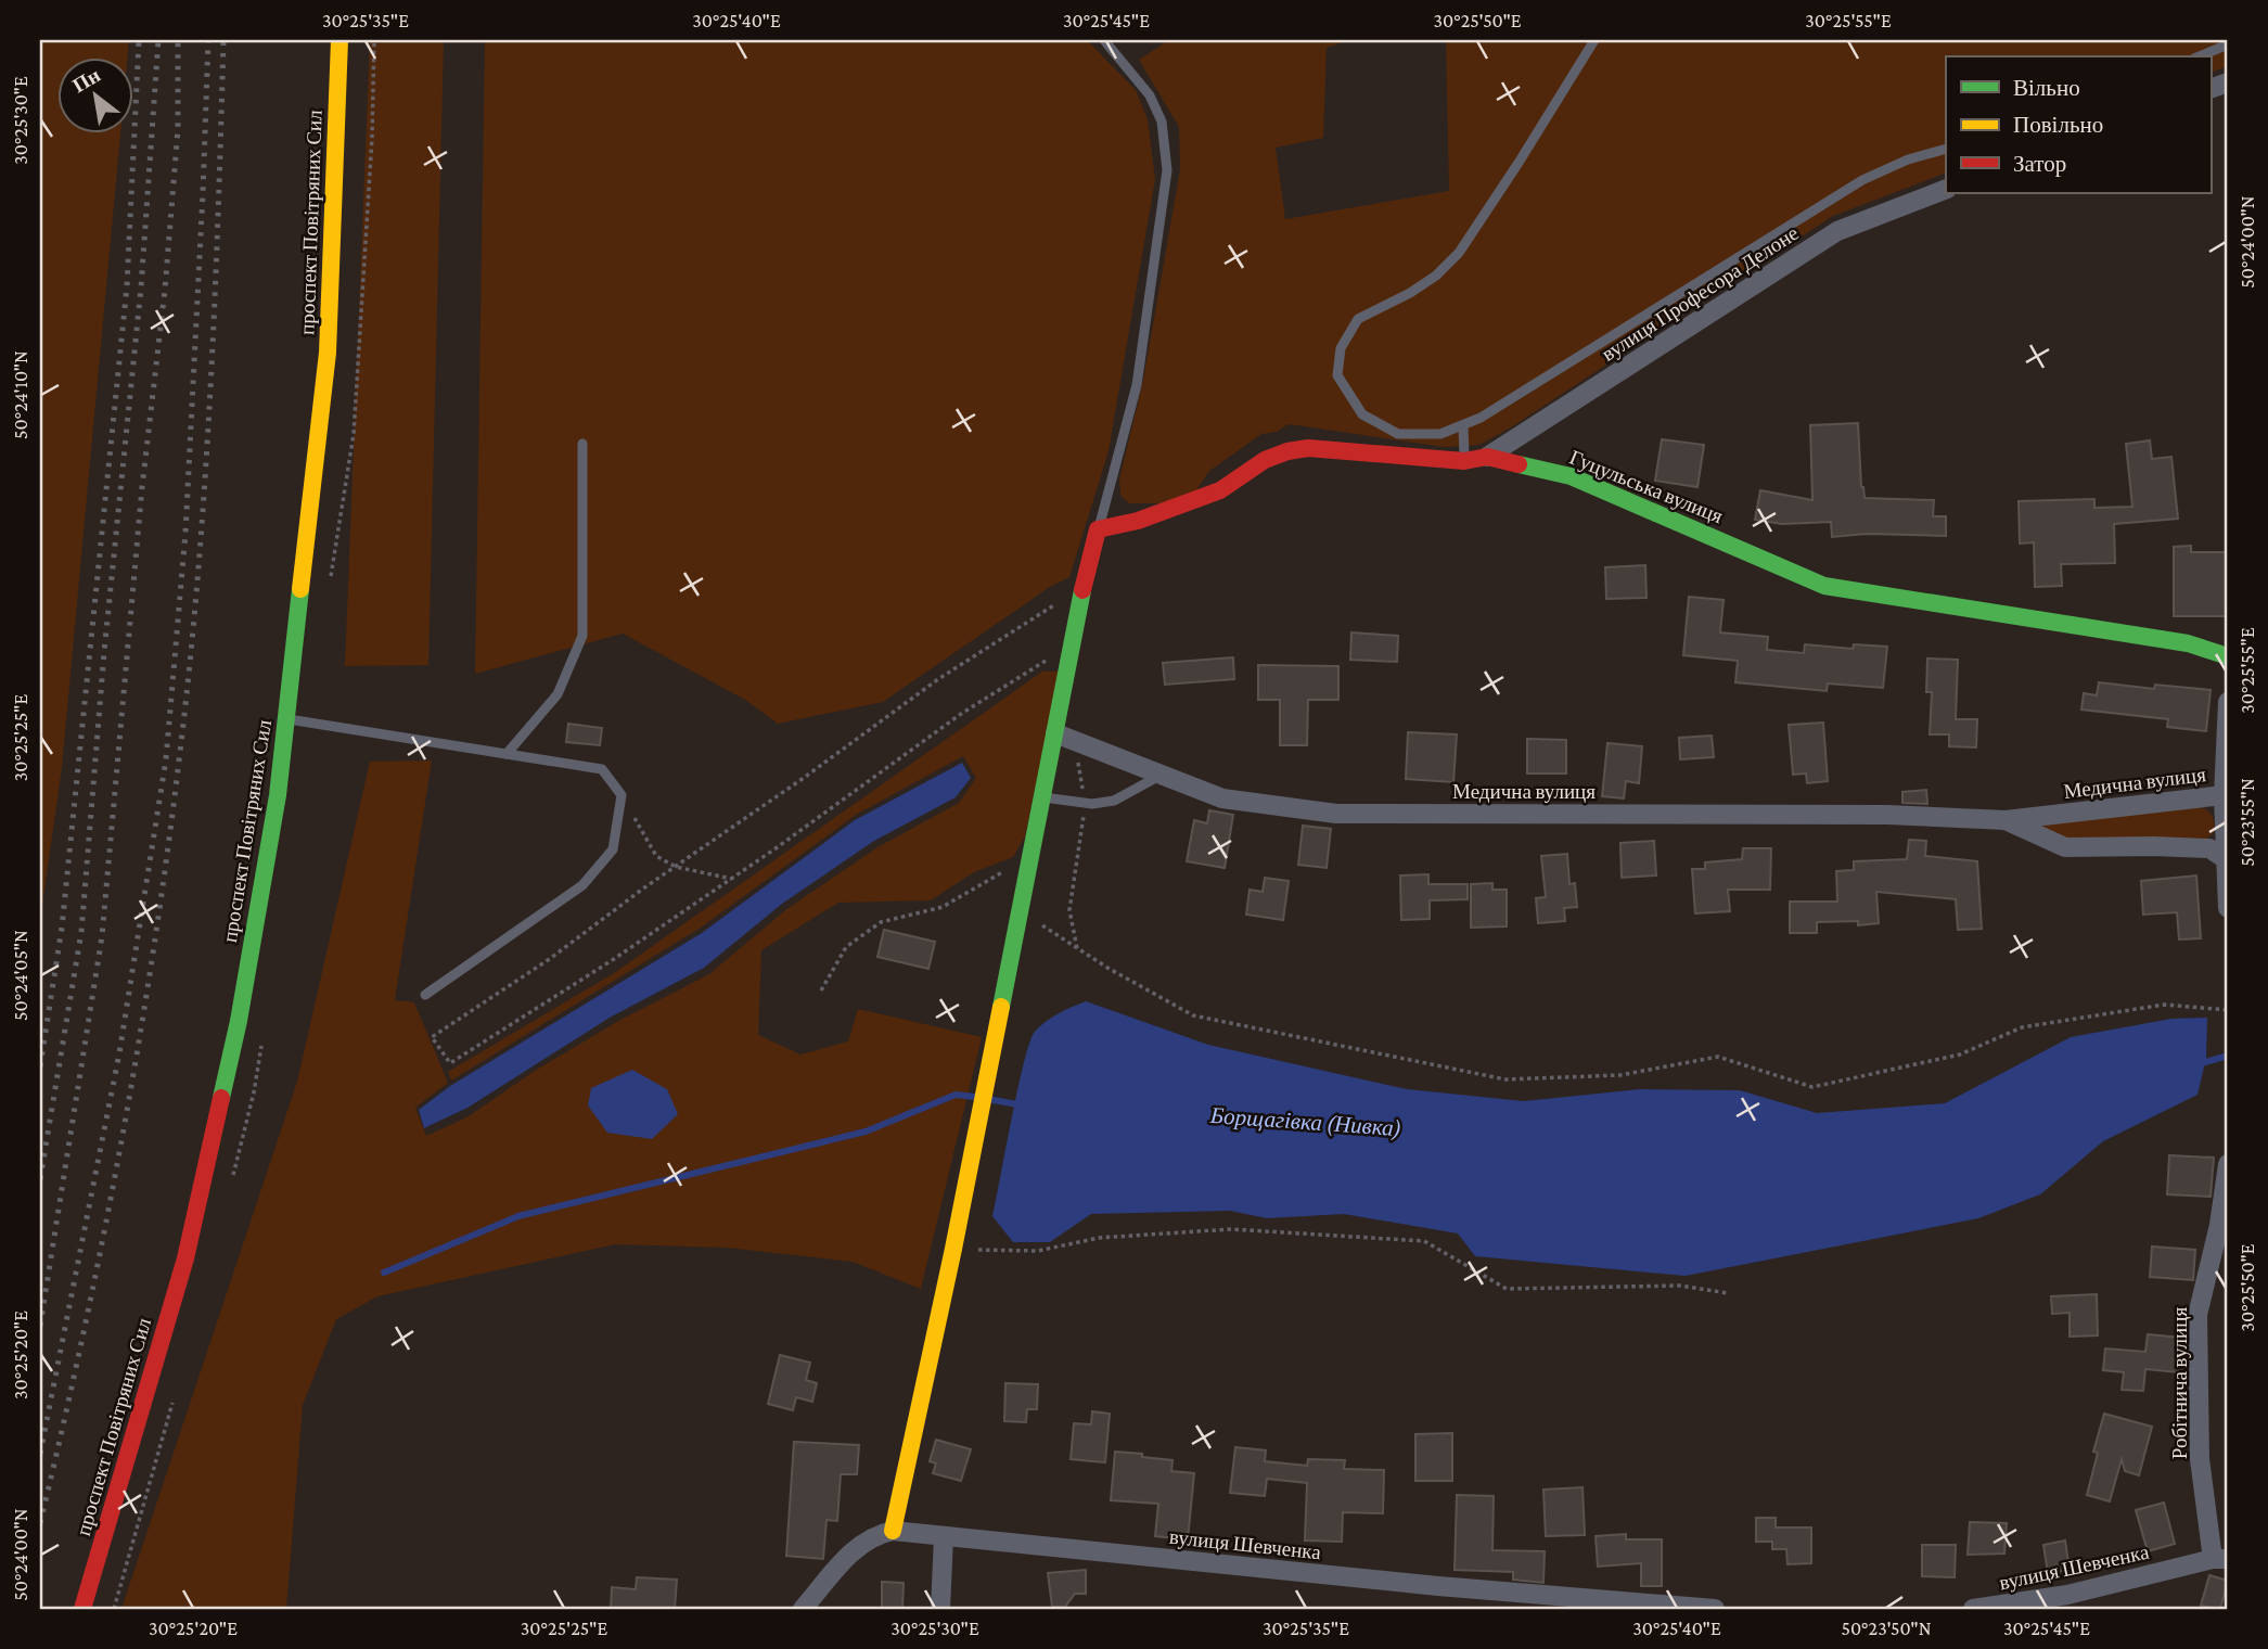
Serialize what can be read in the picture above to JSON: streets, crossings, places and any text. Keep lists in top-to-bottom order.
{
  "streets": {
    "street": [
      "проспект Повітряних Сил",
      "вулиця Професора Делоне",
      "Гуцульська вулиця",
      "Медична вулиця",
      "Робітнича вулиця",
      "вулиця Шевченка"
    ]
  },
  "crossings": [
    ["вулиця Професора Делоне", "Гуцульська вулиця"],
    ["Робітнича вулиця", "вулиця Шевченка"]
  ],
  "water": ["Борщагівка (Нивка)"],
  "legend": ["Вільно", "Повільно", "Затор"],
  "north": "top left",
  "coordinates": [
    "30°25'35\"E",
    "30°25'40\"E",
    "30°25'45\"E",
    "30°25'50\"E",
    "30°25'55\"E",
    "30°25'30\"E",
    "50°24'00\"N",
    "50°24'10\"N",
    "30°25'25\"E",
    "50°23'55\"N",
    "50°24'05\"N",
    "30°25'20\"E",
    "50°23'50\"N"
  ]
}
